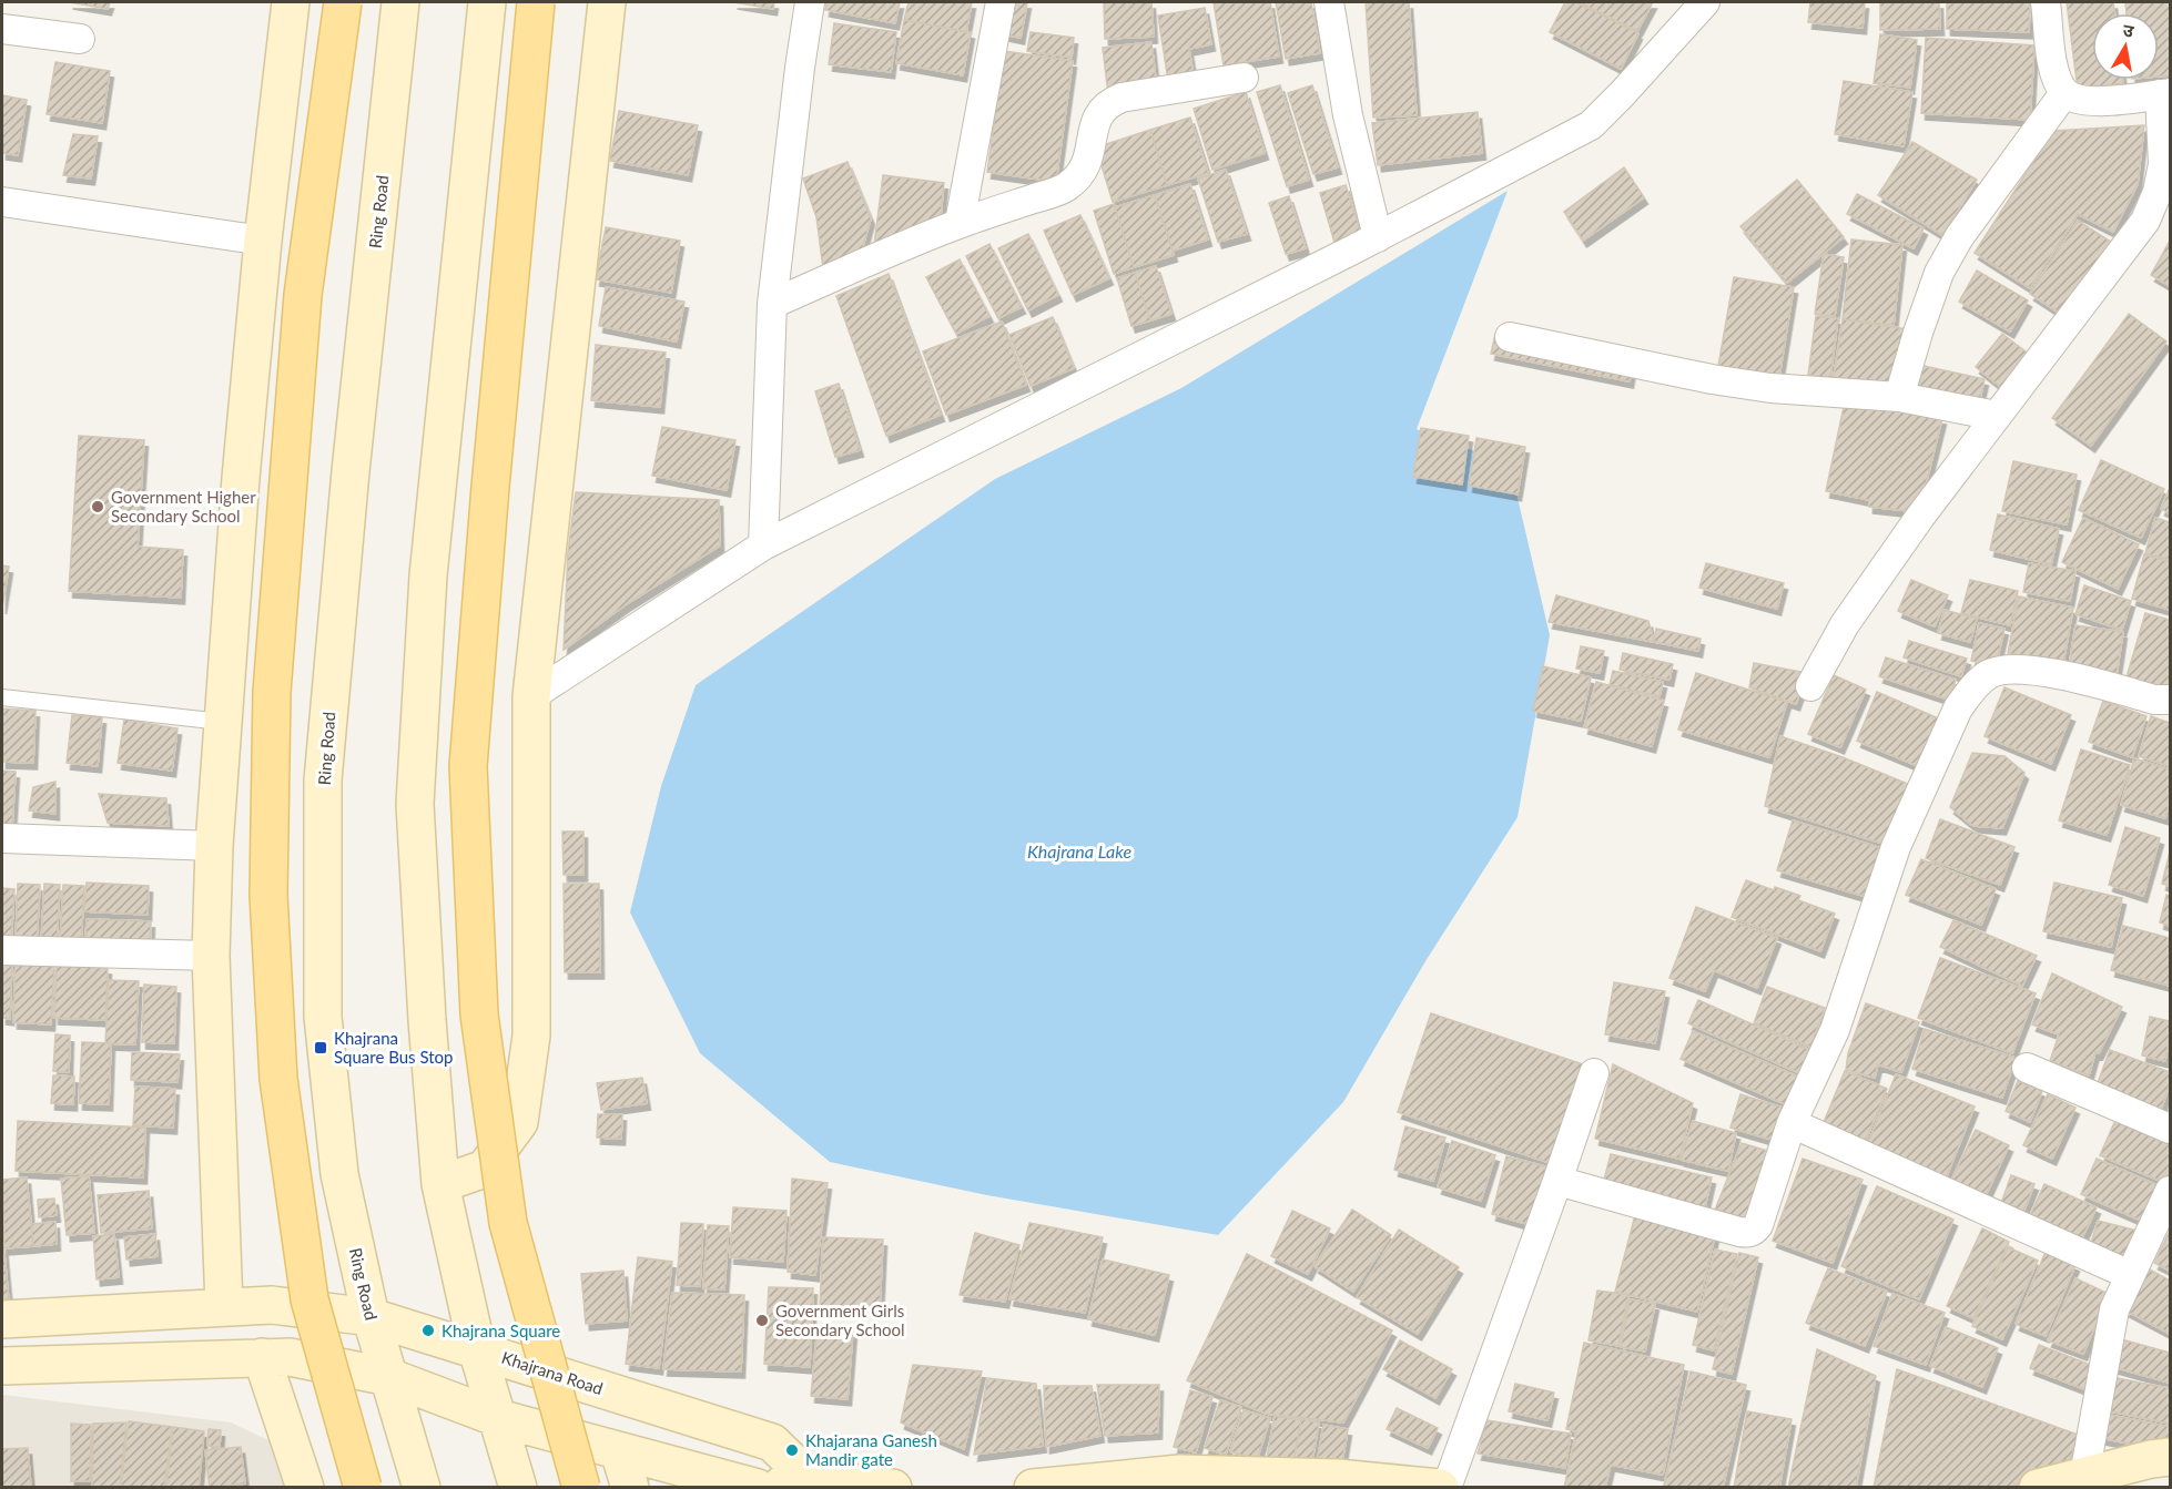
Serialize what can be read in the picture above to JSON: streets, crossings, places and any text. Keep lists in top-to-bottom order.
{
  "streets": {
    "main road": ["Ring Road", "Khajrana Road"]
  },
  "crossings": [
    ["Ring Road", "Khajrana Road"]
  ],
  "water": ["Khajrana Lake"],
  "places": {
    "other": [
      "Government Higher Secondary School",
      "Government Girls Secondary School",
      "Khajrana Square",
      "Khajarana Ganesh Mandir gate"
    ],
    "transit": ["Khajrana Square Bus Stop"]
  },
  "north": "top"
}
